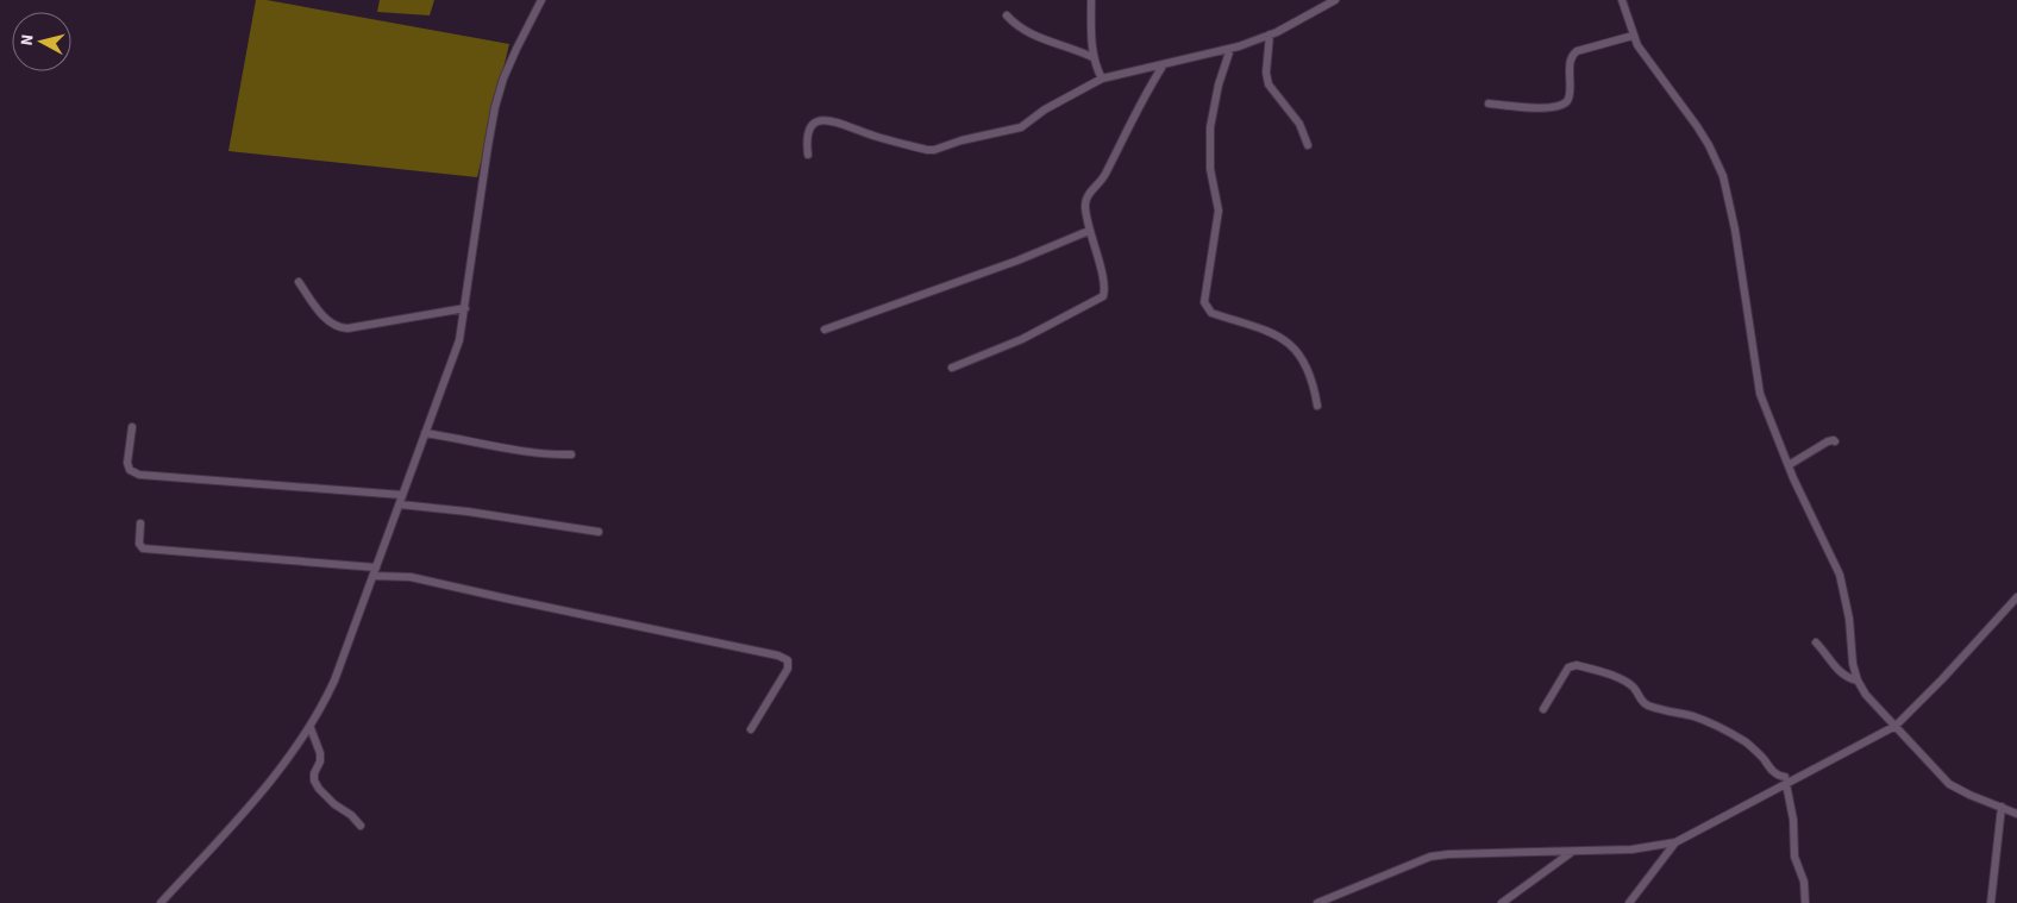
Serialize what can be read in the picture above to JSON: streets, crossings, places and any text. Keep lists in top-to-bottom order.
{
  "north": "left"
}
